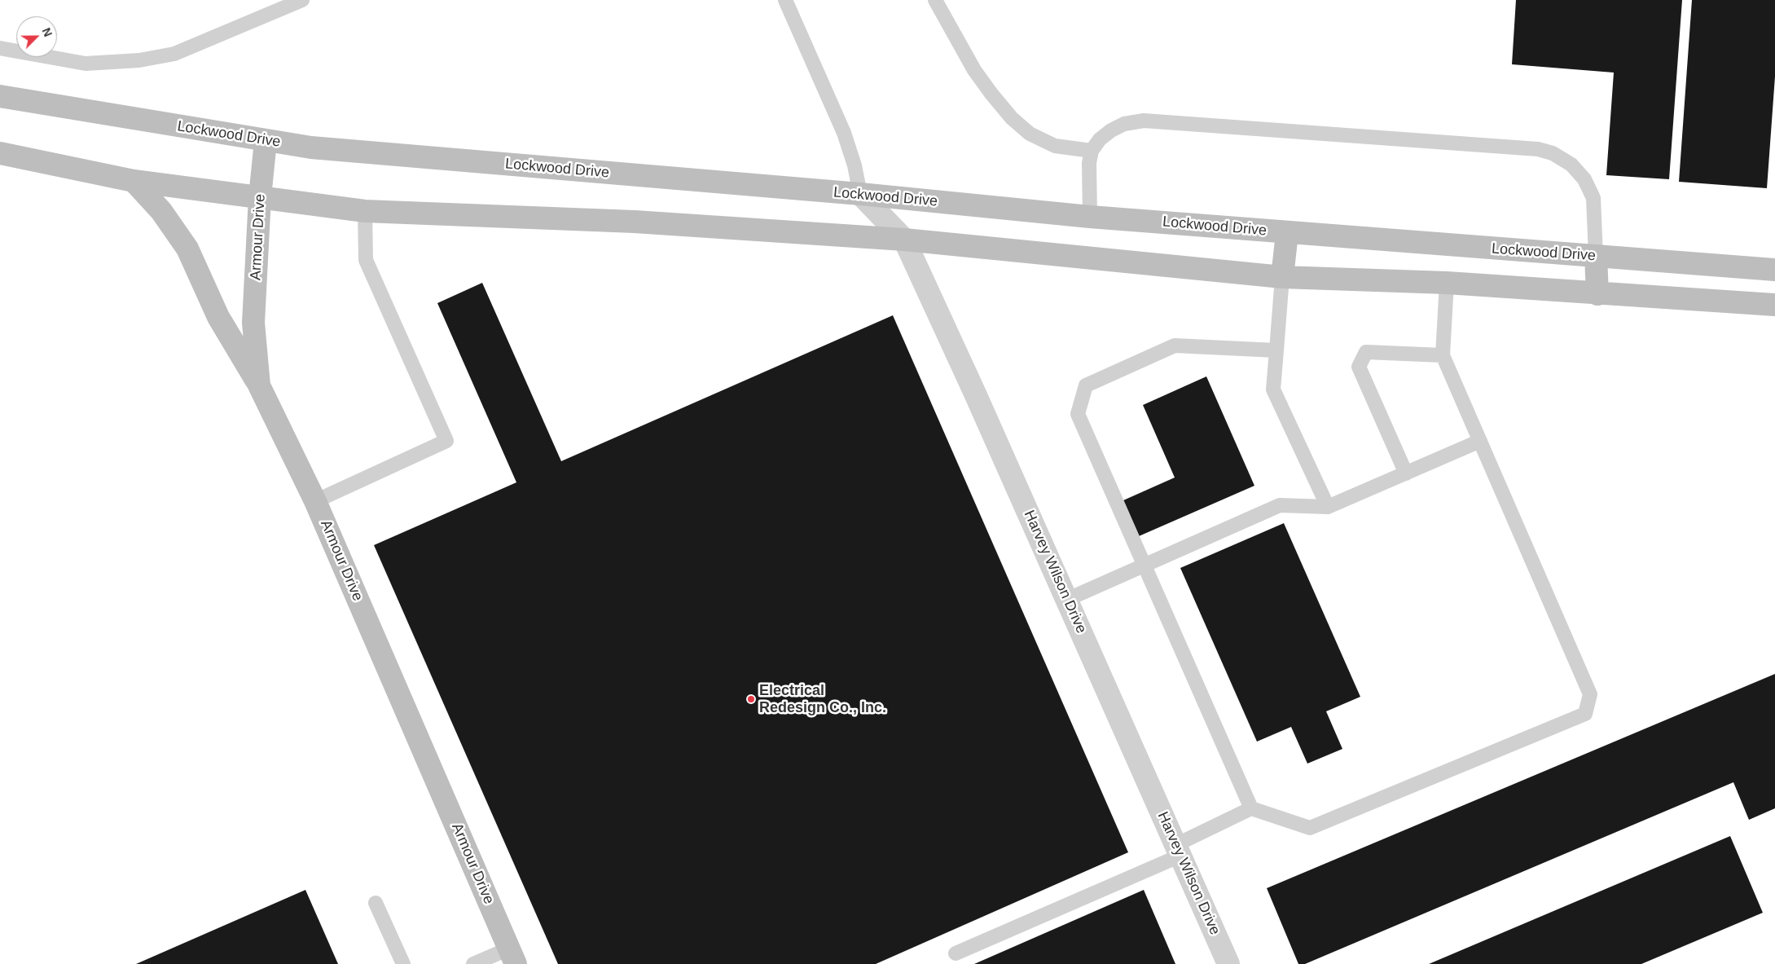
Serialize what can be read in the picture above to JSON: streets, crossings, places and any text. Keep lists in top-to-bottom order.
{
  "streets": {
    "main road": ["Lockwood Drive", "Armour Drive"],
    "street": ["Harvey Wilson Drive"]
  },
  "crossings": [
    ["Lockwood Drive", "Armour Drive"],
    ["Lockwood Drive", "Harvey Wilson Drive"]
  ],
  "places": ["Electrical Redesign Co., Inc."],
  "north": "top right"
}
